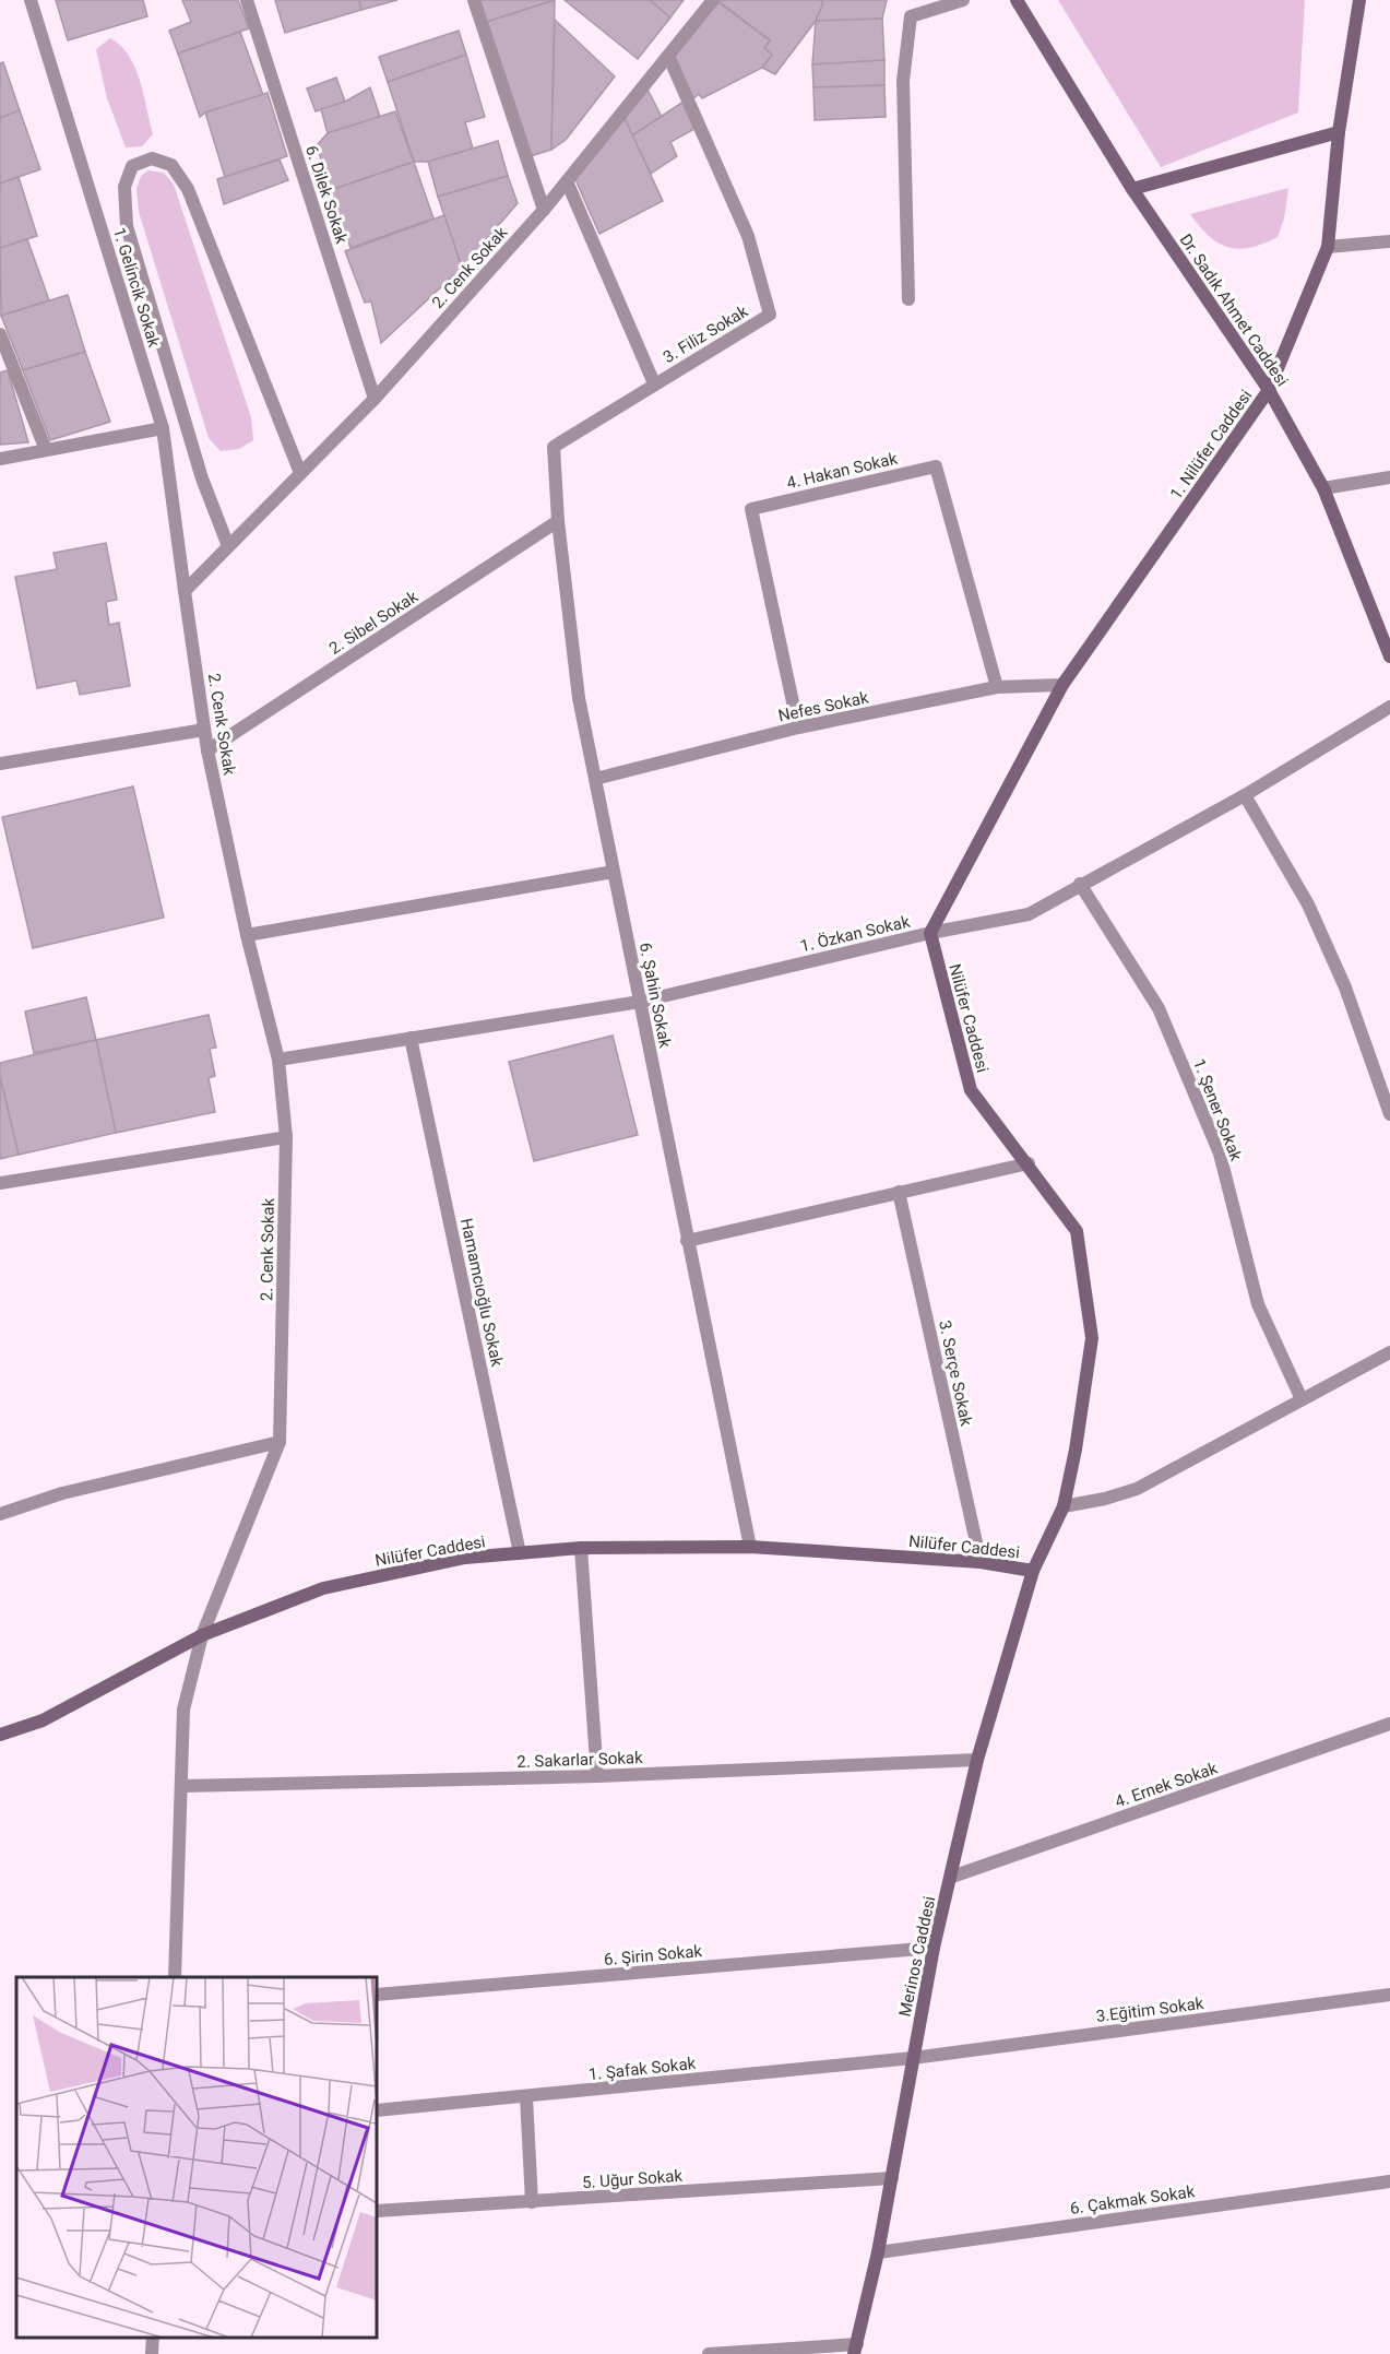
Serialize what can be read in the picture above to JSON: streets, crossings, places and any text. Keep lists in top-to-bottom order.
{
  "streets": {
    "main road": [
      "Dr. Sadık Ahmet Caddesi",
      "1. Nilüfer Caddesi",
      "Nilüfer Caddesi",
      "Merinos Caddesi"
    ],
    "street": [
      "6. Dilek Sokak",
      "2. Cenk Sokak",
      "1. Gelincik Sokak",
      "3. Filiz Sokak",
      "4. Hakan Sokak",
      "2. Sibel Sokak",
      "Nefes Sokak",
      "1. Özkan Sokak",
      "6. Şahin Sokak",
      "1. Şener Sokak",
      "Hamamcıoğlu Sokak",
      "3. Serçe Sokak",
      "2. Sakarlar Sokak",
      "4. Ernek Sokak",
      "6. Şirin Sokak",
      "3.Eğitim Sokak",
      "1. Şafak Sokak",
      "5. Uğur Sokak",
      "6. Çakmak Sokak"
    ]
  },
  "crossings": [
    ["6. Dilek Sokak", "2. Cenk Sokak"],
    ["2. Cenk Sokak", "1. Gelincik Sokak"],
    ["2. Cenk Sokak", "3. Filiz Sokak"],
    ["2. Cenk Sokak", "2. Sibel Sokak"],
    ["2. Cenk Sokak", "1. Özkan Sokak"],
    ["2. Cenk Sokak", "Nilüfer Caddesi"],
    ["2. Cenk Sokak", "2. Sakarlar Sokak"],
    ["Dr. Sadık Ahmet Caddesi", "1. Nilüfer Caddesi"],
    ["3. Filiz Sokak", "6. Şahin Sokak"],
    ["1. Nilüfer Caddesi", "Nefes Sokak"],
    ["4. Hakan Sokak", "Nefes Sokak"],
    ["2. Sibel Sokak", "6. Şahin Sokak"],
    ["Nefes Sokak", "6. Şahin Sokak"],
    ["1. Özkan Sokak", "6. Şahin Sokak"],
    ["1. Özkan Sokak", "Nilüfer Caddesi"],
    ["1. Özkan Sokak", "1. Şener Sokak"],
    ["1. Özkan Sokak", "Hamamcıoğlu Sokak"],
    ["6. Şahin Sokak", "Nilüfer Caddesi"],
    ["Nilüfer Caddesi", "Hamamcıoğlu Sokak"],
    ["Nilüfer Caddesi", "3. Serçe Sokak"],
    ["Nilüfer Caddesi", "Merinos Caddesi"],
    ["2. Sakarlar Sokak", "Merinos Caddesi"],
    ["4. Ernek Sokak", "Merinos Caddesi"],
    ["6. Şirin Sokak", "Merinos Caddesi"],
    ["Merinos Caddesi", "3.Eğitim Sokak"],
    ["Merinos Caddesi", "1. Şafak Sokak"],
    ["Merinos Caddesi", "5. Uğur Sokak"],
    ["Merinos Caddesi", "6. Çakmak Sokak"],
    ["3.Eğitim Sokak", "1. Şafak Sokak"]
  ]
}
